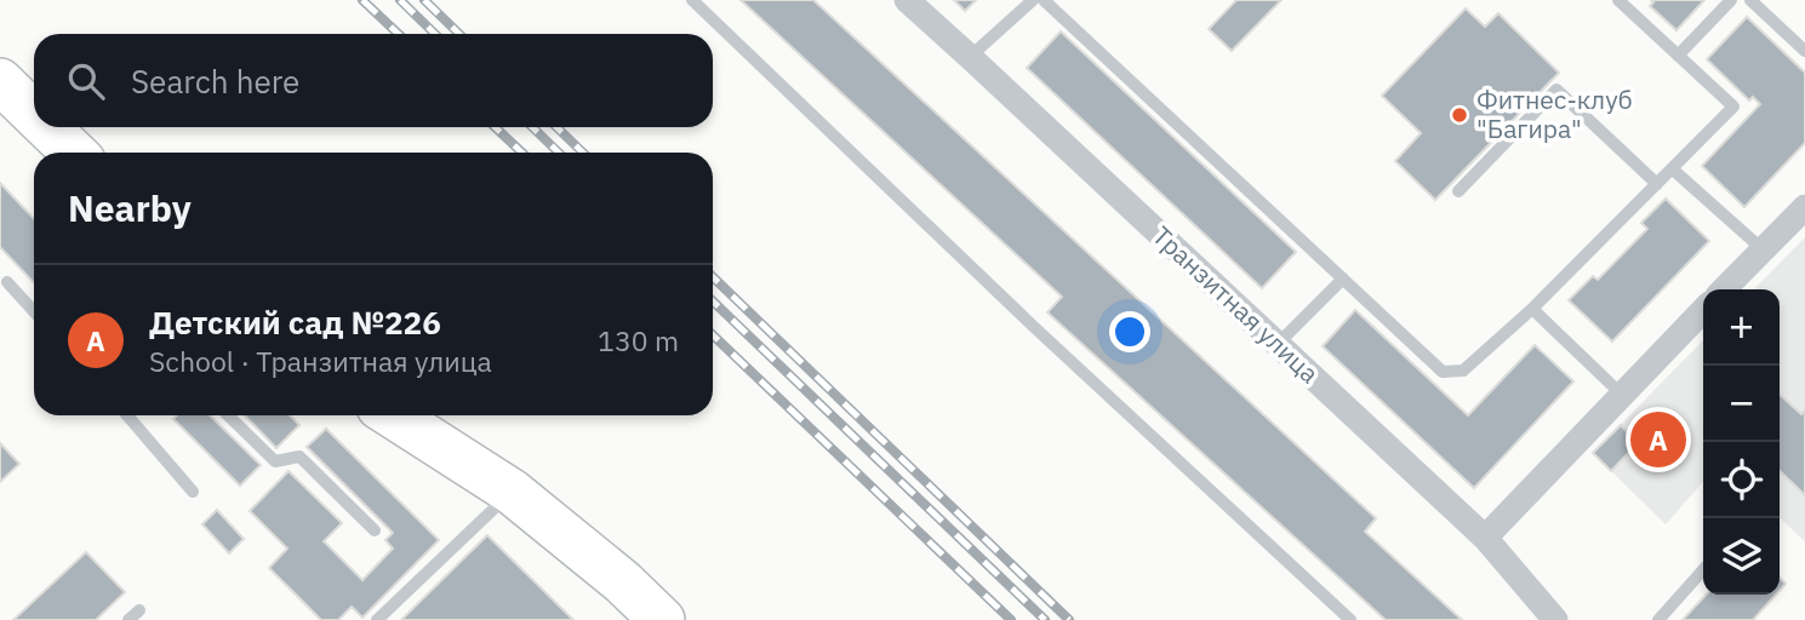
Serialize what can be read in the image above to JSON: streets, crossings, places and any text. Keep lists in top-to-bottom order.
{
  "streets": {
    "street": ["Транзитная улица"]
  },
  "places": ["Фитнес-клуб \"Багира\""],
  "page": {
    "search": "Search here",
    "heading": "Nearby",
    "list": [
      {
        "mark": "A",
        "name": "Детский сад №226",
        "note": "School · Транзитная улица",
        "value": "130 m"
      }
    ],
    "map_buttons": ["+", "−"],
    "pins": "A"
  }
}
